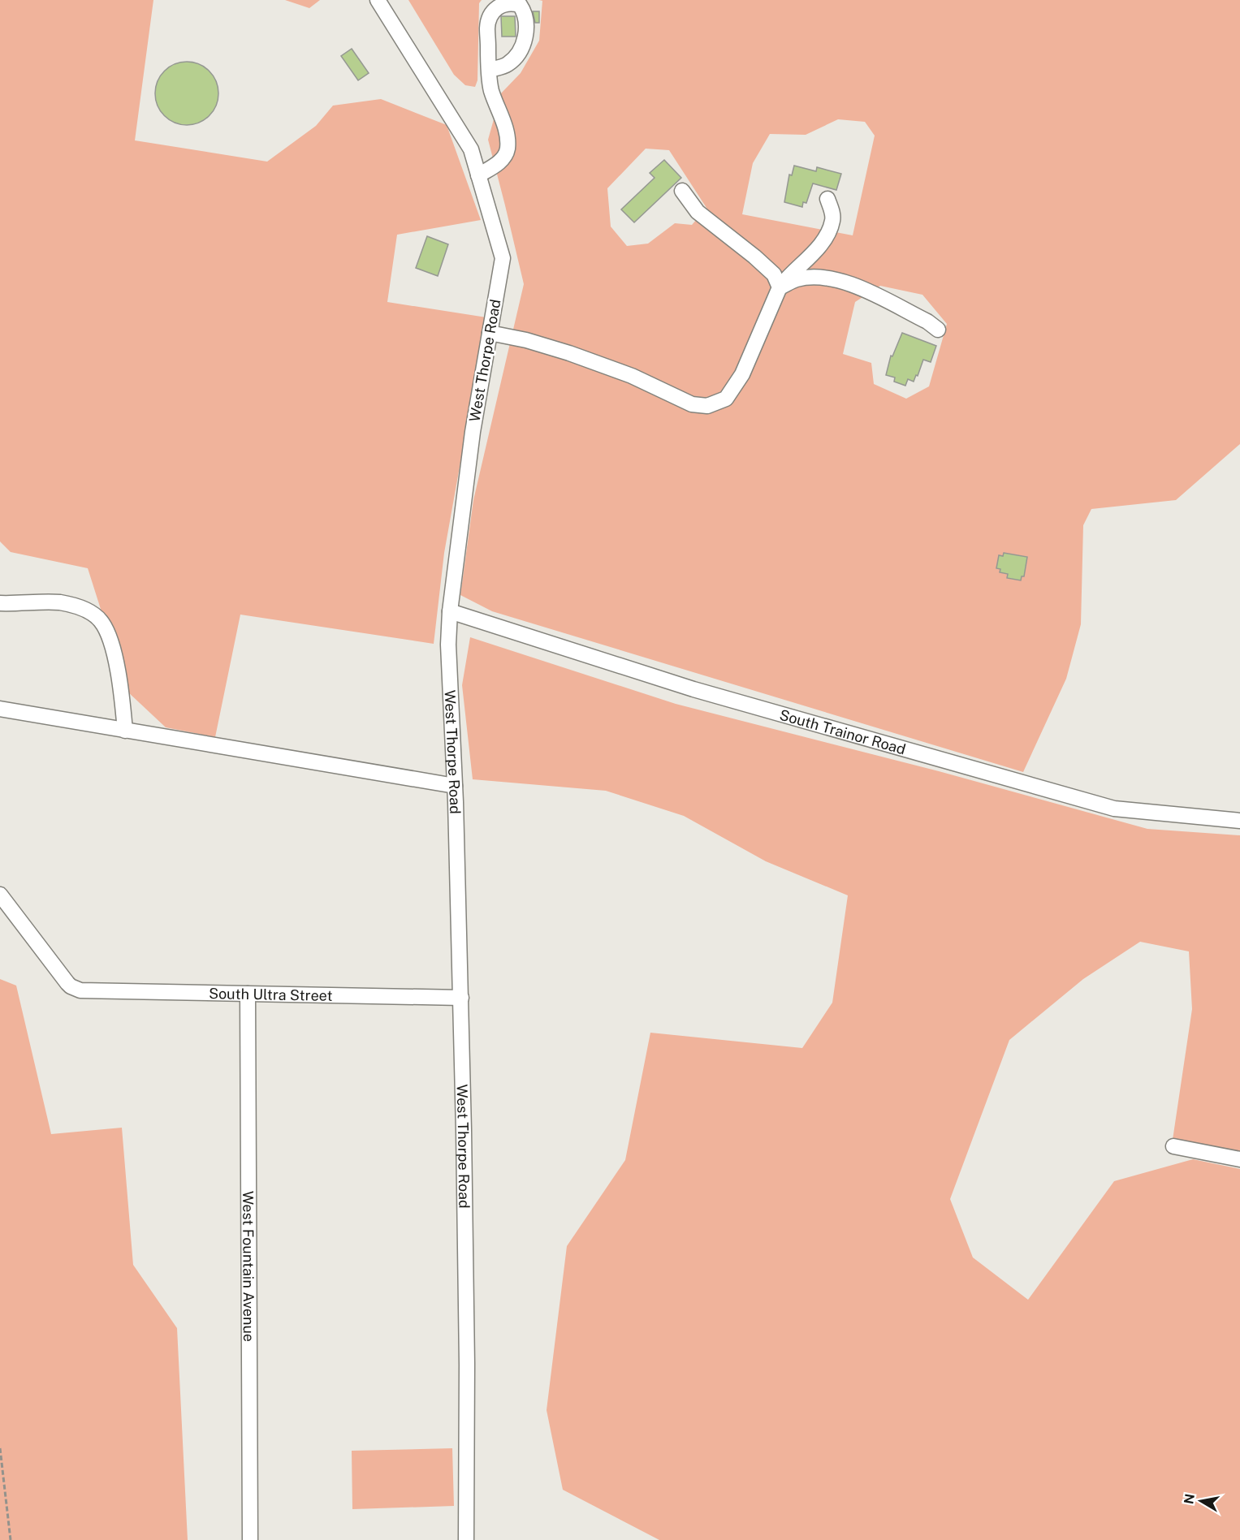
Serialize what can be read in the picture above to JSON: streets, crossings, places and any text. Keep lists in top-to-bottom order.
{
  "streets": {
    "street": [
      "West Thorpe Road",
      "South Trainor Road",
      "South Ultra Street",
      "West Fountain Avenue"
    ]
  },
  "crossings": [
    ["West Thorpe Road", "South Trainor Road"],
    ["West Thorpe Road", "South Ultra Street"],
    ["South Ultra Street", "West Fountain Avenue"]
  ],
  "north": "left"
}
